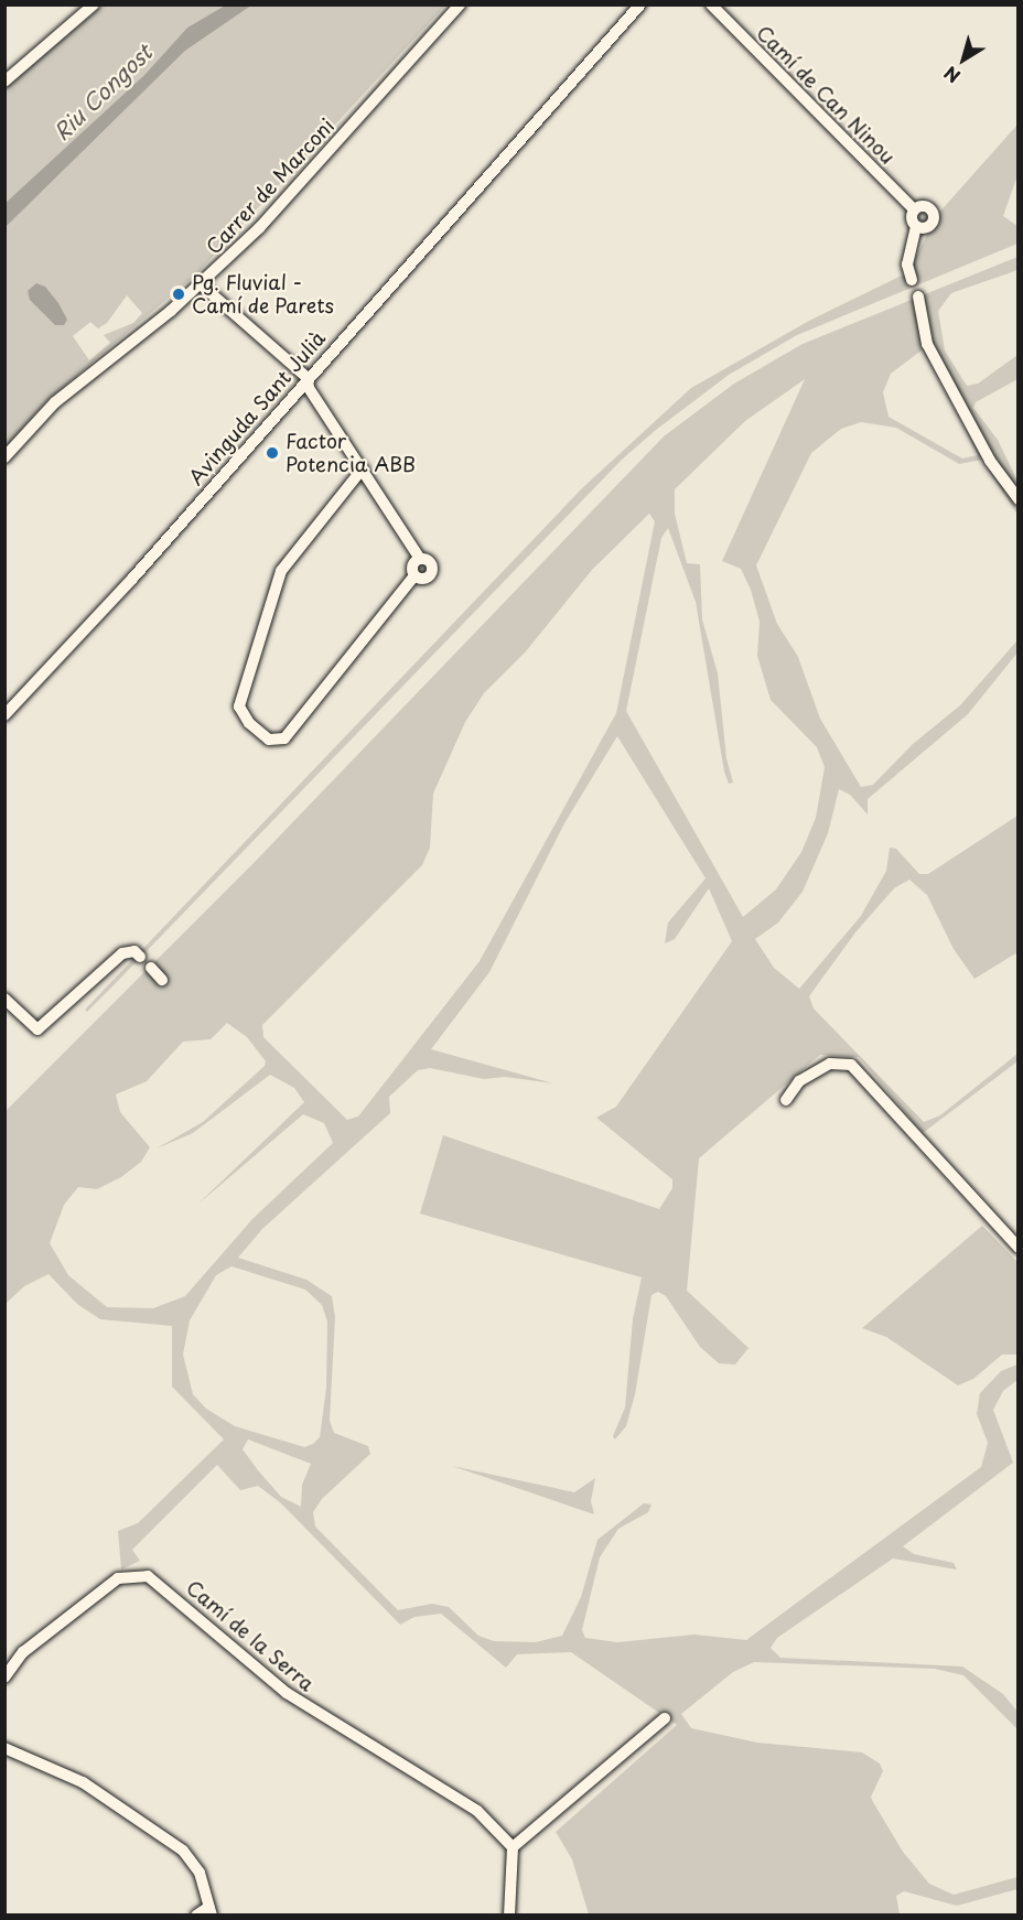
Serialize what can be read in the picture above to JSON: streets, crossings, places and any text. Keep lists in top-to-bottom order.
{
  "streets": {
    "street": [
      "Camí de Can Ninou",
      "Carrer de Marconi",
      "Avinguda Sant Julià",
      "Camí de la Serra"
    ]
  },
  "water": ["Riu Congost"],
  "places": ["Pg. Fluvial - Camí de Parets", "Factor Potencia ABB"],
  "north": "bottom left"
}
